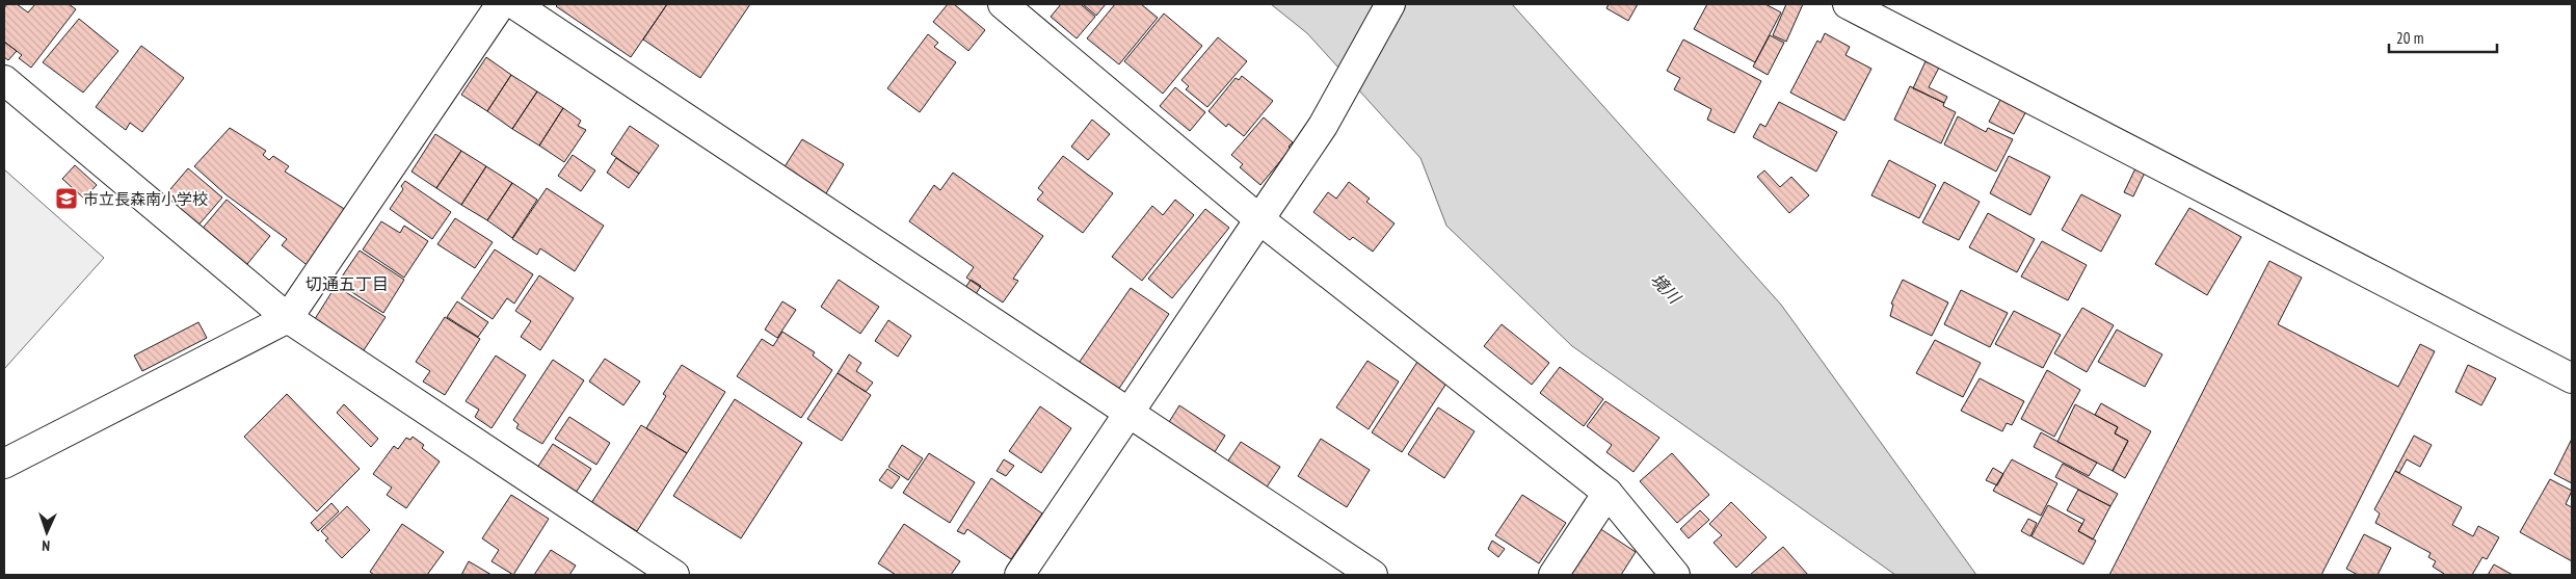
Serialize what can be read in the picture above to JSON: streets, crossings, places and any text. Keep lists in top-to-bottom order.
{
  "districts": ["切通五丁目"],
  "water": ["境川"],
  "places": {
    "school or university": ["市立長森南小学校"]
  },
  "scale_bar": "20 m",
  "north": "bottom"
}
